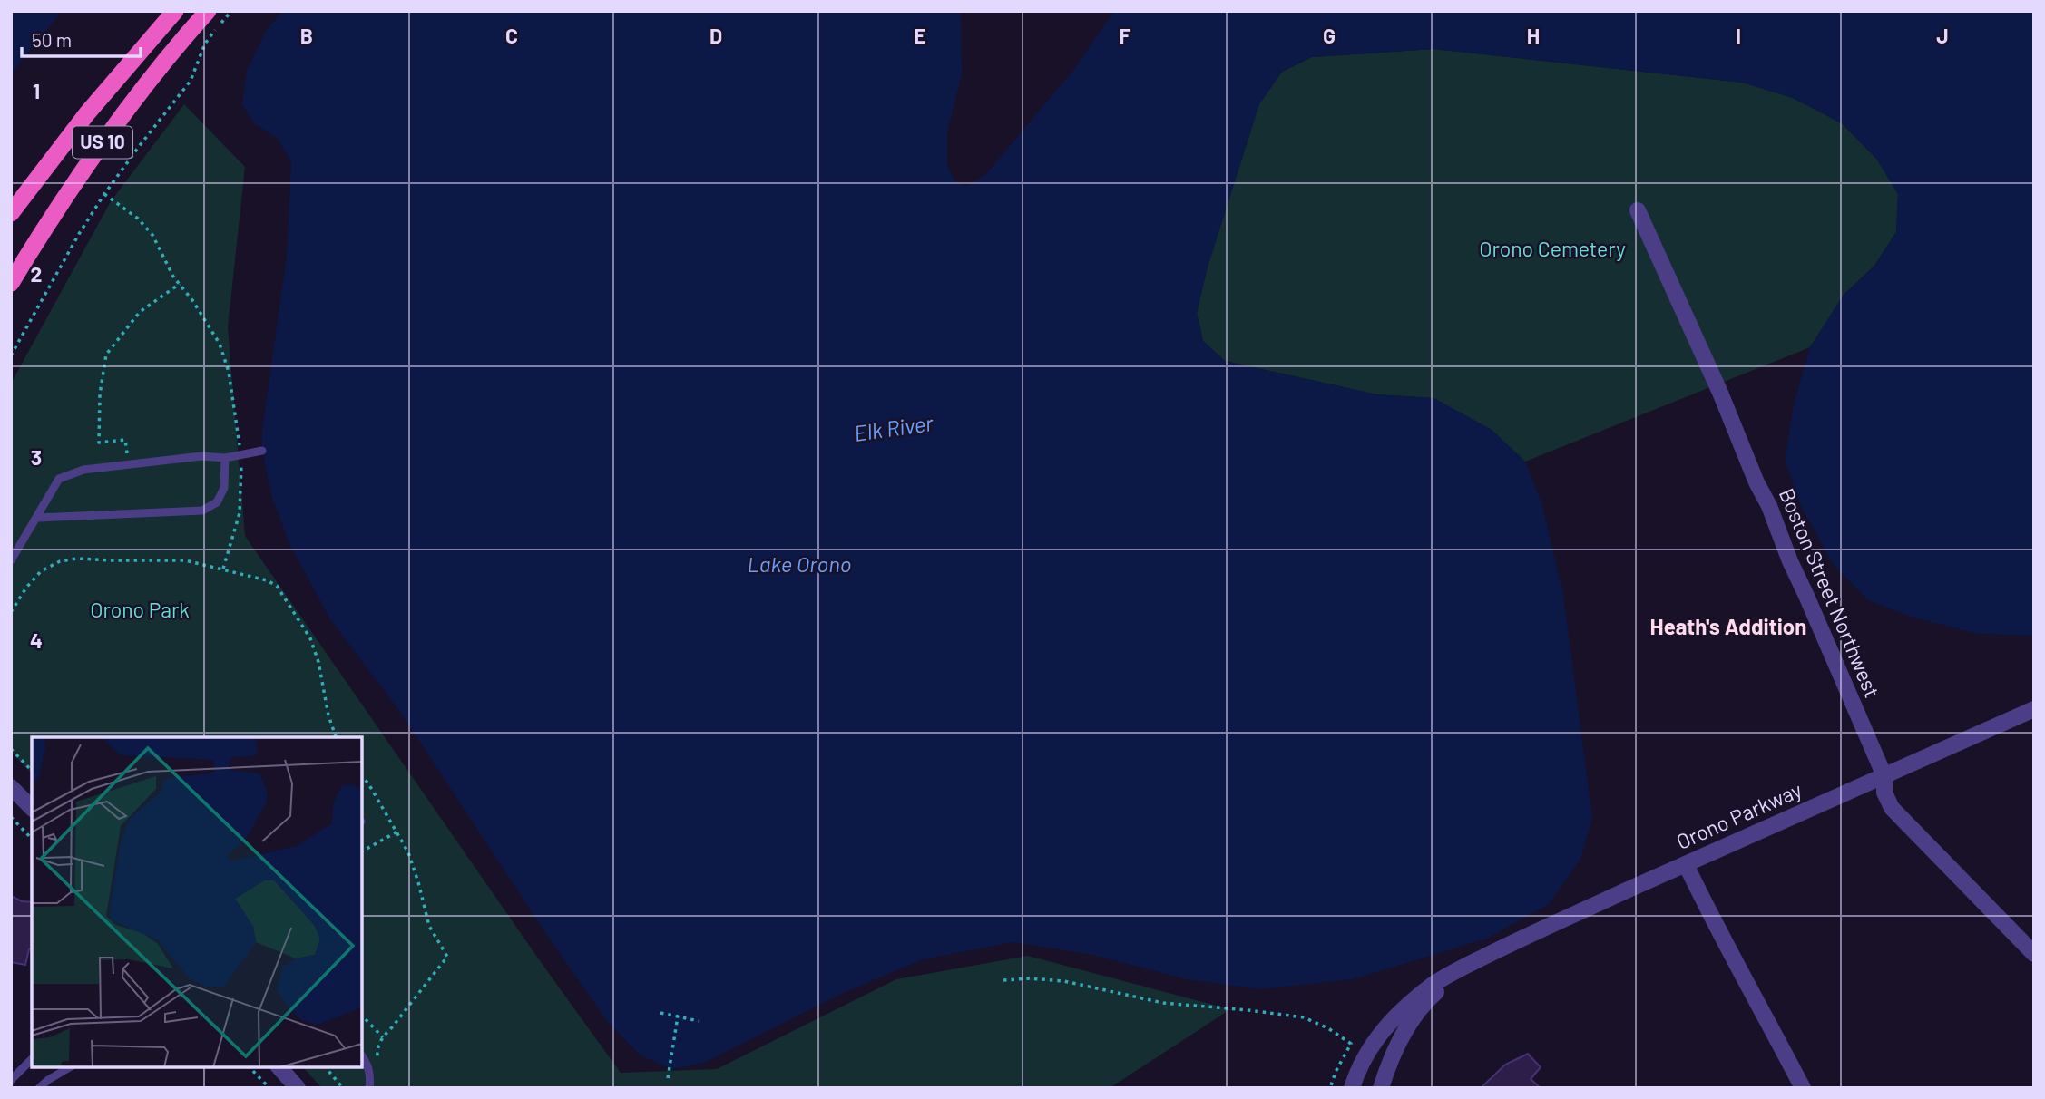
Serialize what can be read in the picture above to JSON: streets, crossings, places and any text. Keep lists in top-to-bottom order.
{
  "streets": {
    "highway": ["US 10"],
    "street": ["Boston Street Northwest", "Orono Parkway"]
  },
  "crossings": [
    ["Boston Street Northwest", "Orono Parkway"]
  ],
  "districts": ["Heath's Addition"],
  "water": ["Elk River", "Lake Orono"],
  "parks": ["Orono Cemetery", "Orono Park"],
  "scale_bar": "50 m",
  "grid": {
    "columns": [
      "B",
      "C",
      "D",
      "E",
      "F",
      "G",
      "H",
      "I",
      "J"
    ],
    "rows": [
      "1",
      "2",
      "3",
      "4"
    ]
  }
}
